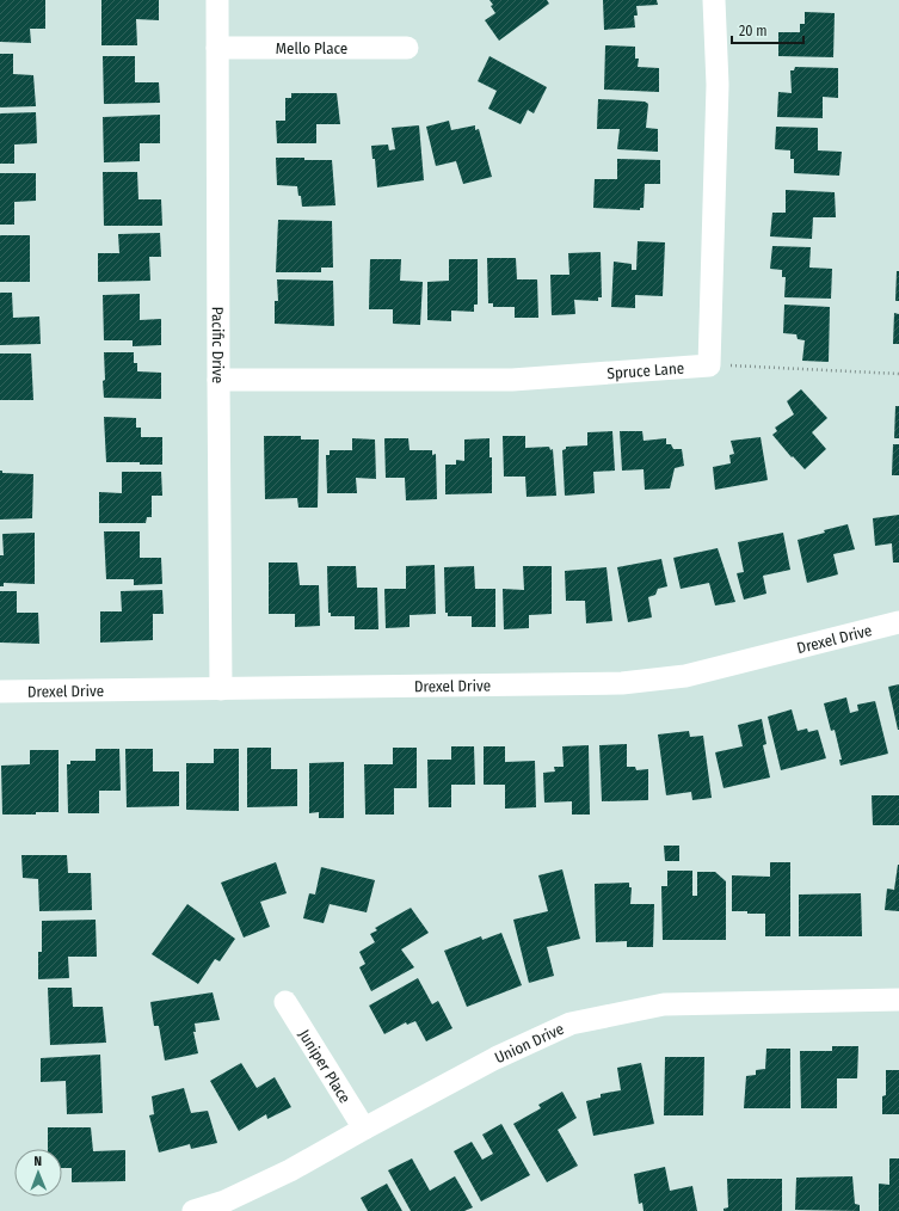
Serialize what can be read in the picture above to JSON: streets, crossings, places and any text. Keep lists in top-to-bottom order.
{
  "streets": {
    "street": [
      "Mello Place",
      "Pacific Drive",
      "Spruce Lane",
      "Drexel Drive",
      "Union Drive",
      "Juniper Place"
    ]
  },
  "crossings": [
    ["Mello Place", "Pacific Drive"],
    ["Pacific Drive", "Spruce Lane"],
    ["Pacific Drive", "Drexel Drive"],
    ["Union Drive", "Juniper Place"]
  ],
  "scale_bar": "20 m",
  "north": "top"
}
